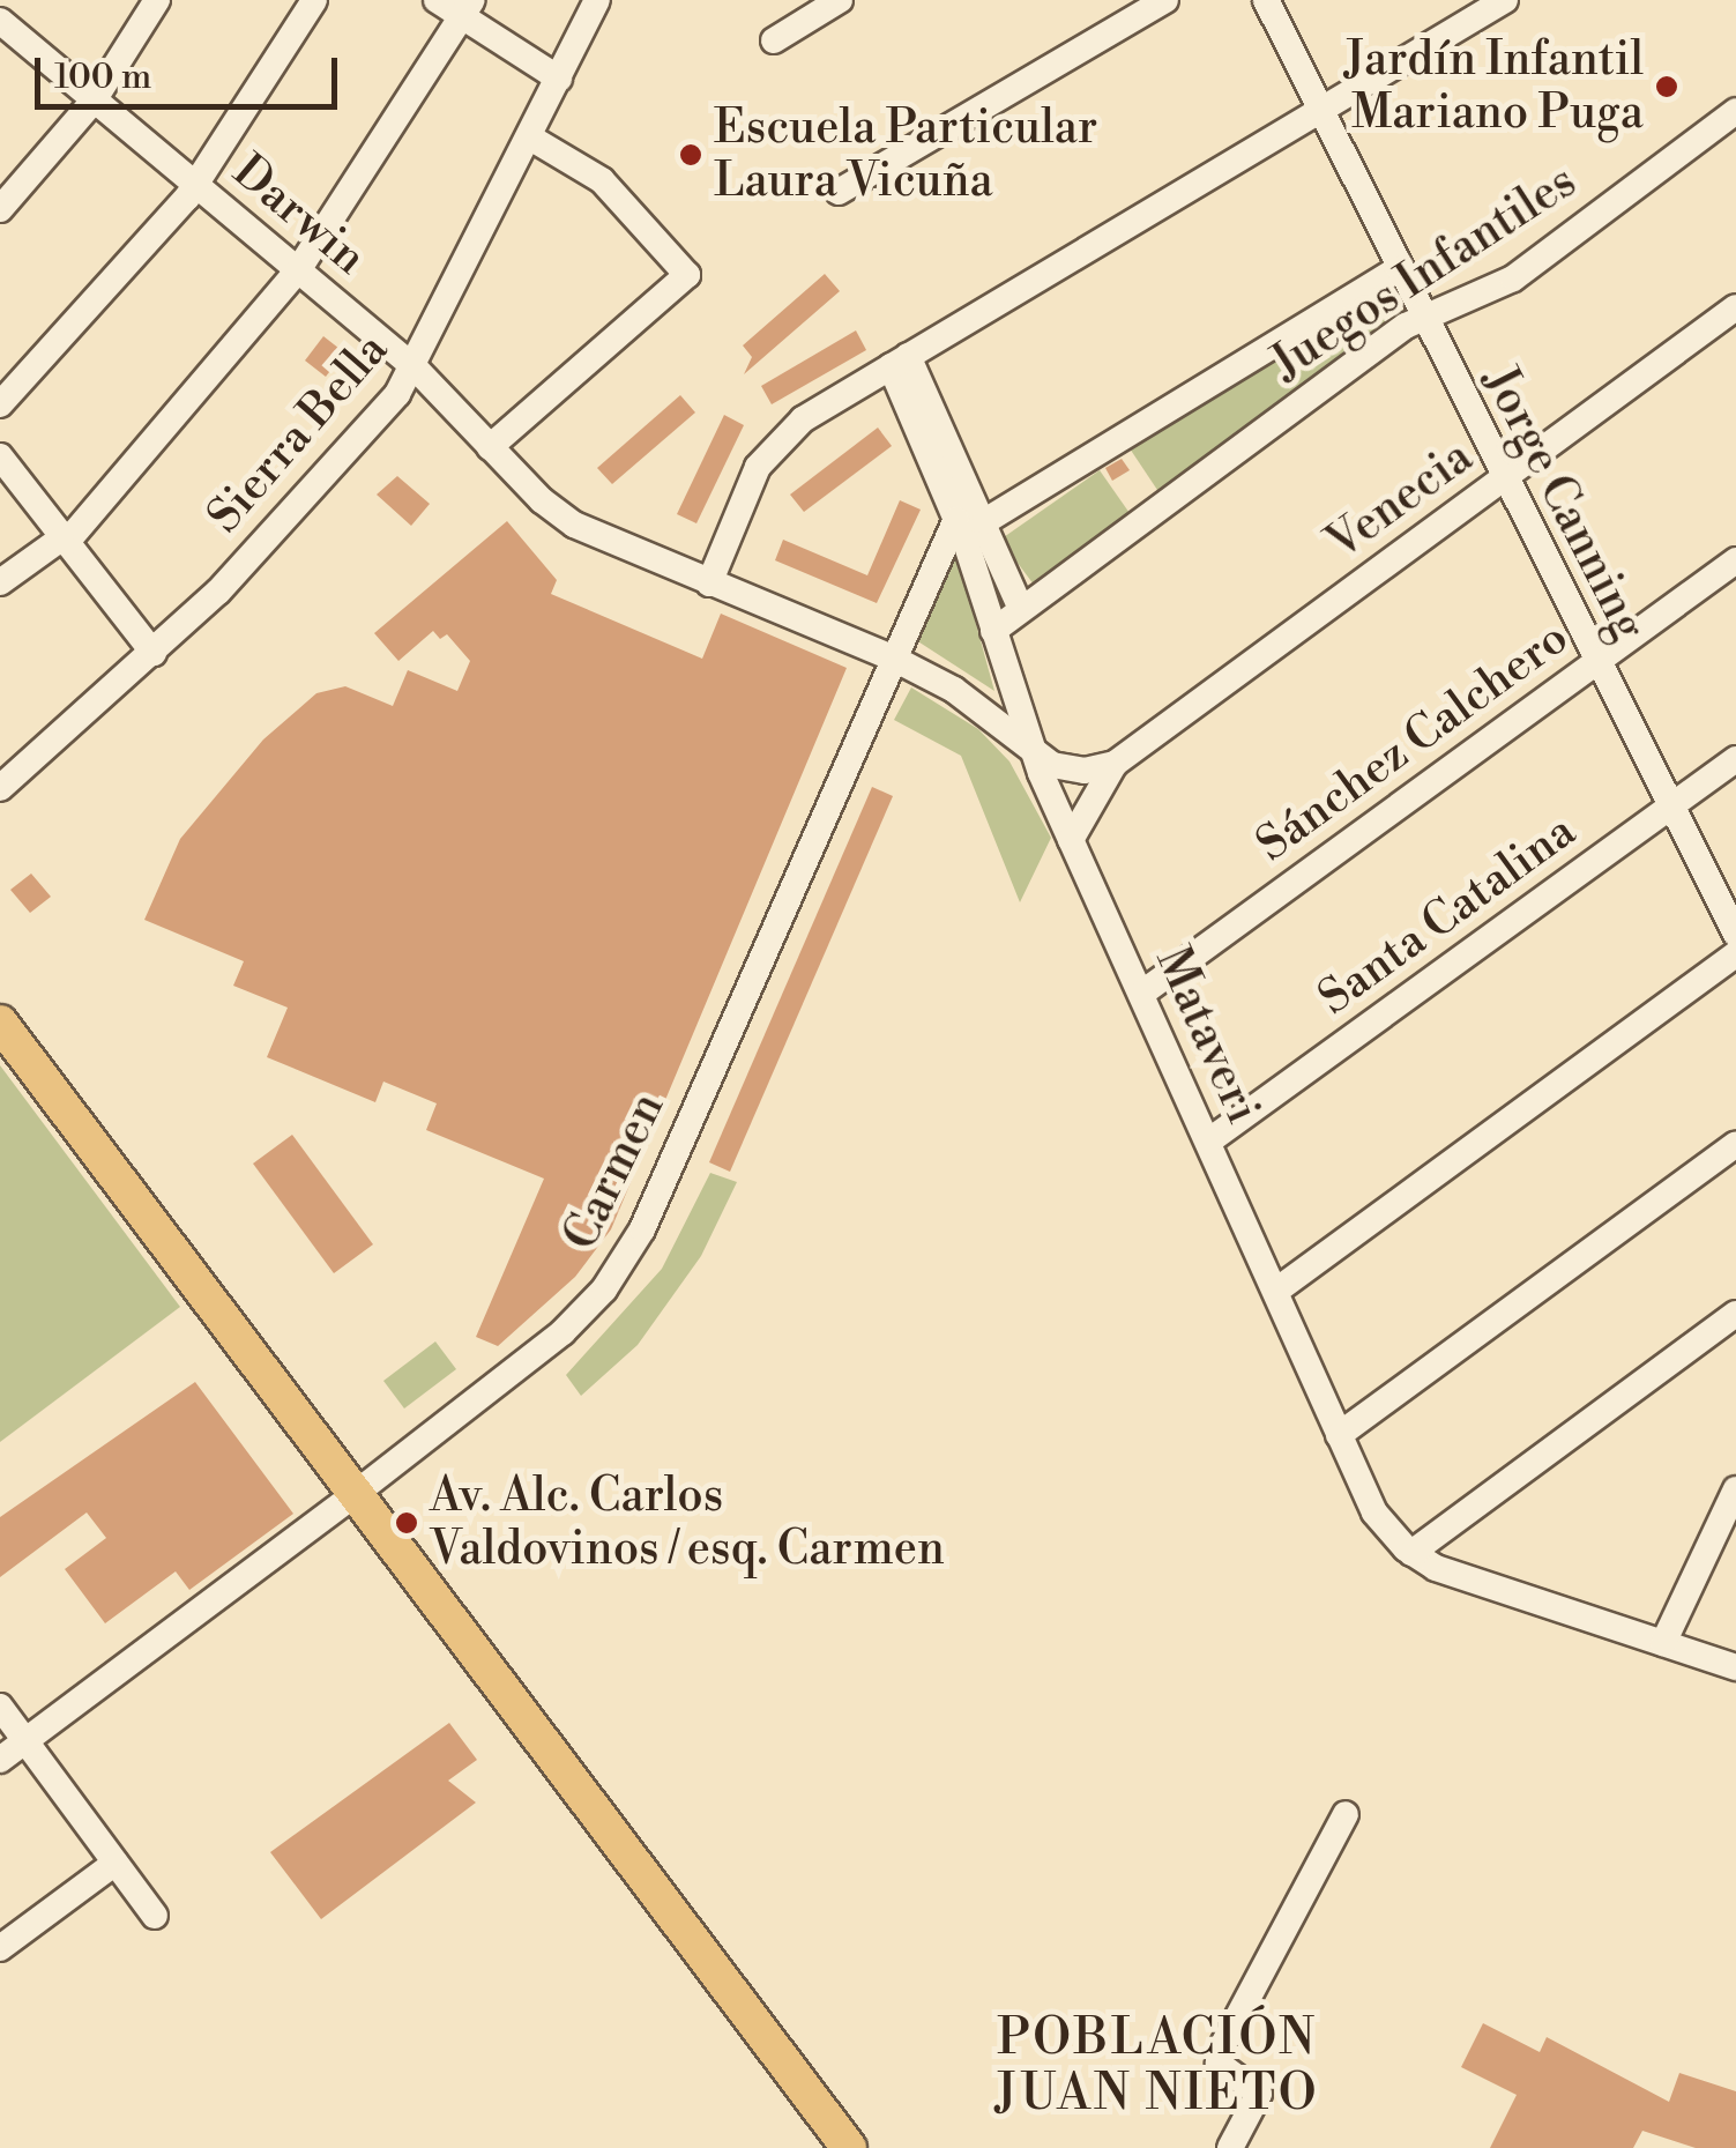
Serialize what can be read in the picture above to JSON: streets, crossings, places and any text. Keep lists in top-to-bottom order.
{
  "streets": {
    "street": [
      "Darwin",
      "Juegos Infantiles",
      "Sierra Bella",
      "Venecia",
      "Jorge Canning",
      "Sánchez Calchero",
      "Santa Catalina",
      "Mataveri",
      "Carmen"
    ]
  },
  "crossings": [
    ["Darwin", "Sierra Bella"],
    ["Darwin", "Mataveri"],
    ["Juegos Infantiles", "Jorge Canning"],
    ["Venecia", "Jorge Canning"],
    ["Venecia", "Mataveri"],
    ["Jorge Canning", "Sánchez Calchero"],
    ["Jorge Canning", "Santa Catalina"],
    ["Sánchez Calchero", "Mataveri"],
    ["Santa Catalina", "Mataveri"],
    ["Mataveri", "Carmen"]
  ],
  "districts": ["POBLACIÓN JUAN NIETO"],
  "places": ["Jardín Infantil Mariano Puga", "Escuela Particular Laura Vicuña", "Av. Alc. Carlos Valdovinos / esq. Carmen"],
  "scale_bar": "100 m"
}
